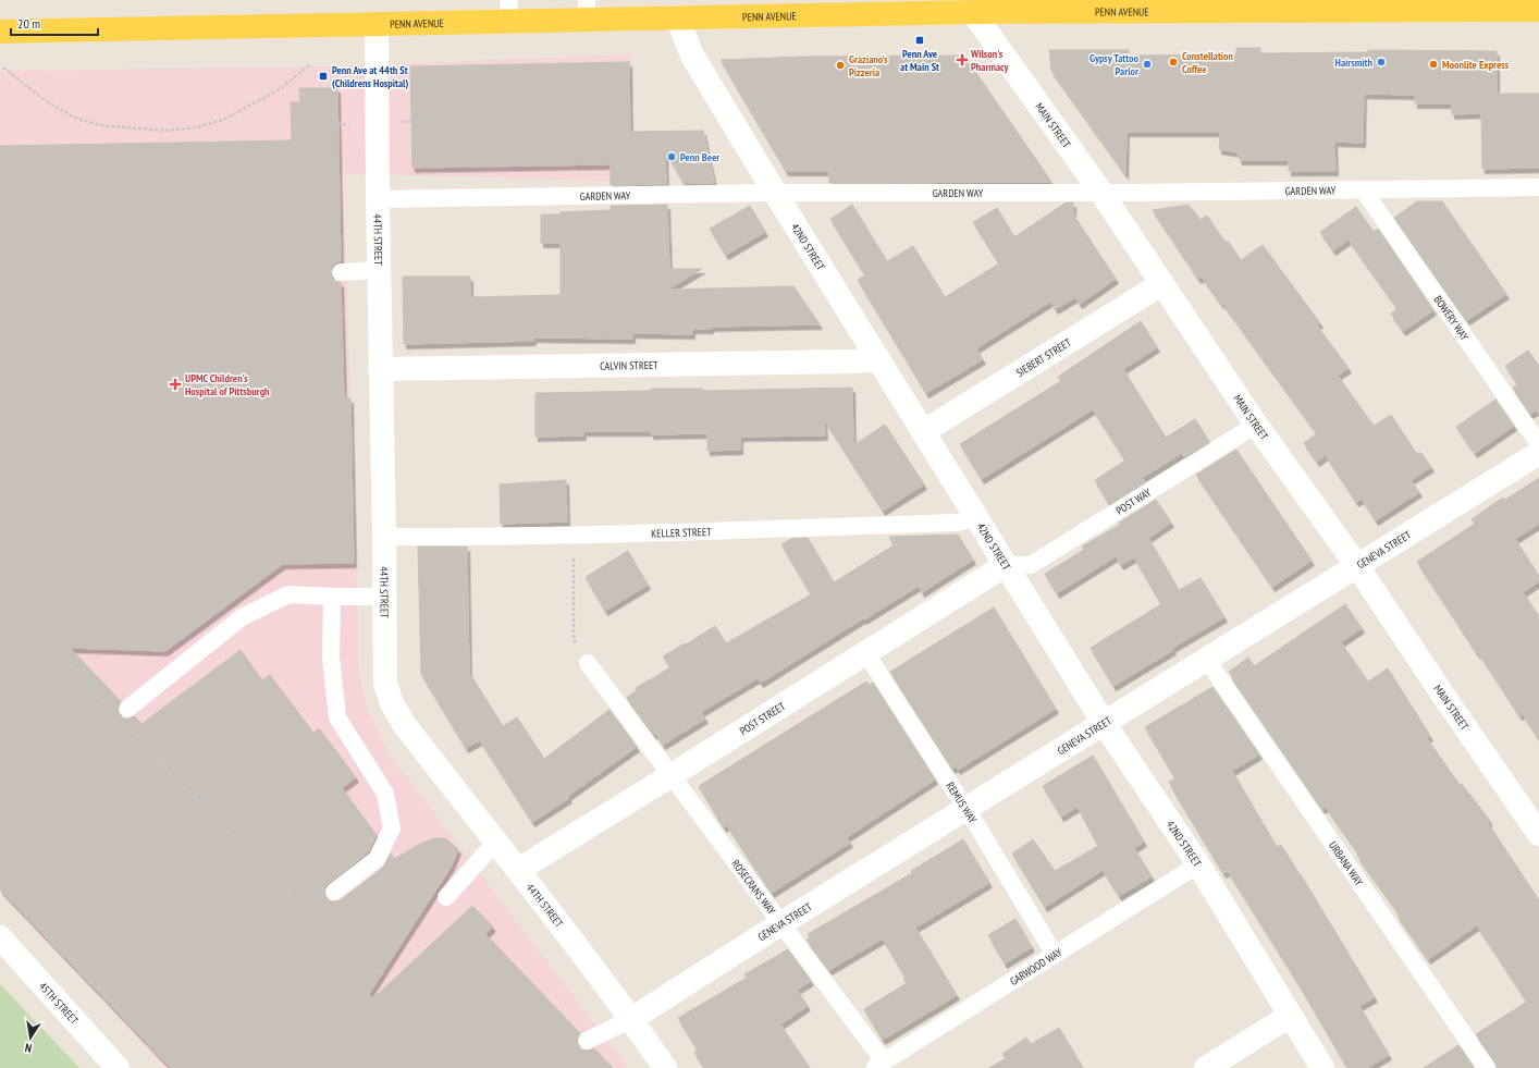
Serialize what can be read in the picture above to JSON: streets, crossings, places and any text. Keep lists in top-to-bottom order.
{
  "streets": {
    "main road": ["PENN AVENUE"],
    "street": [
      "MAIN STREET",
      "44TH STREET",
      "42ND STREET",
      "SIEBERT STREET",
      "CALVIN STREET",
      "GENEVA STREET",
      "POST STREET",
      "45TH STREET"
    ],
    "lane": [
      "GARDEN WAY",
      "BOWERY WAY",
      "POST WAY",
      "KELLER STREET",
      "REMUS WAY",
      "URBANA WAY",
      "ROSECRANS WAY",
      "GARWOOD WAY"
    ]
  },
  "crossings": [
    ["PENN AVENUE", "MAIN STREET"],
    ["PENN AVENUE", "44TH STREET"],
    ["PENN AVENUE", "42ND STREET"],
    ["MAIN STREET", "GARDEN WAY"],
    ["MAIN STREET", "SIEBERT STREET"],
    ["MAIN STREET", "POST WAY"],
    ["MAIN STREET", "GENEVA STREET"],
    ["GARDEN WAY", "44TH STREET"],
    ["GARDEN WAY", "42ND STREET"],
    ["GARDEN WAY", "BOWERY WAY"],
    ["44TH STREET", "CALVIN STREET"],
    ["44TH STREET", "KELLER STREET"],
    ["44TH STREET", "GENEVA STREET"],
    ["44TH STREET", "POST STREET"],
    ["42ND STREET", "SIEBERT STREET"],
    ["42ND STREET", "CALVIN STREET"],
    ["42ND STREET", "POST WAY"],
    ["42ND STREET", "KELLER STREET"],
    ["42ND STREET", "GENEVA STREET"],
    ["42ND STREET", "POST STREET"],
    ["42ND STREET", "GARWOOD WAY"],
    ["POST WAY", "POST STREET"],
    ["GENEVA STREET", "REMUS WAY"],
    ["GENEVA STREET", "URBANA WAY"],
    ["GENEVA STREET", "ROSECRANS WAY"],
    ["POST STREET", "REMUS WAY"],
    ["POST STREET", "ROSECRANS WAY"],
    ["REMUS WAY", "GARWOOD WAY"],
    ["ROSECRANS WAY", "GARWOOD WAY"]
  ],
  "places": {
    "transit": ["Penn Ave at Main St", "Penn Ave at 44th St (Childrens Hospital)"],
    "health": ["Wilson's Pharmacy", "UPMC Children's Hospital of Pittsburgh"],
    "other": [
      "Constellation Coffee",
      "Hairsmith",
      "Gypsy Tattoo Parlor",
      "Moonlite Express",
      "Graziano's Pizzeria",
      "Penn Beer"
    ]
  },
  "scale_bar": "20 m",
  "north": "bottom"
}
